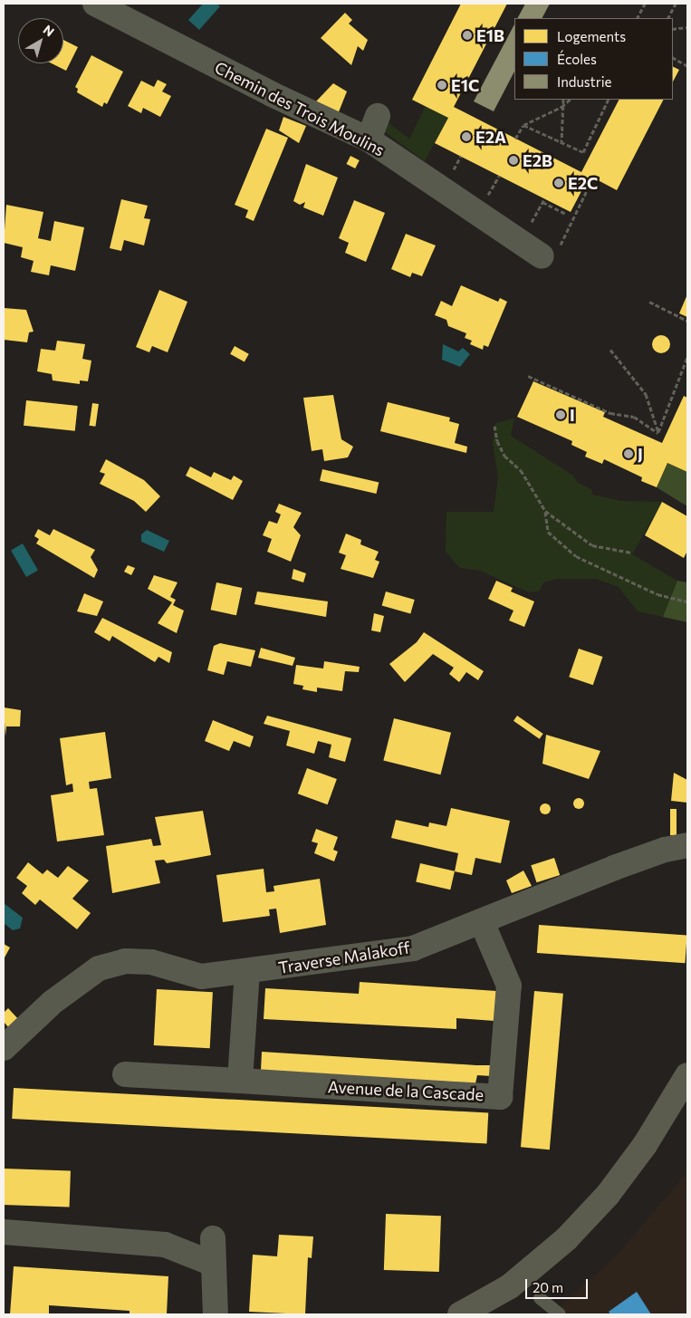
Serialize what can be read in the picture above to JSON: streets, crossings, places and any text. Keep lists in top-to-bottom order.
{
  "streets": {
    "street": ["Chemin des Trois Moulins", "Traverse Malakoff", "Avenue de la Cascade"]
  },
  "crossings": [
    ["Traverse Malakoff", "Avenue de la Cascade"]
  ],
  "places": [
    "E1B",
    "E1C",
    "E2A",
    "E2B",
    "E2C",
    "I",
    "J"
  ],
  "legend": ["Logements", "Écoles", "Industrie"],
  "scale_bar": "20 m",
  "north": "top right"
}
